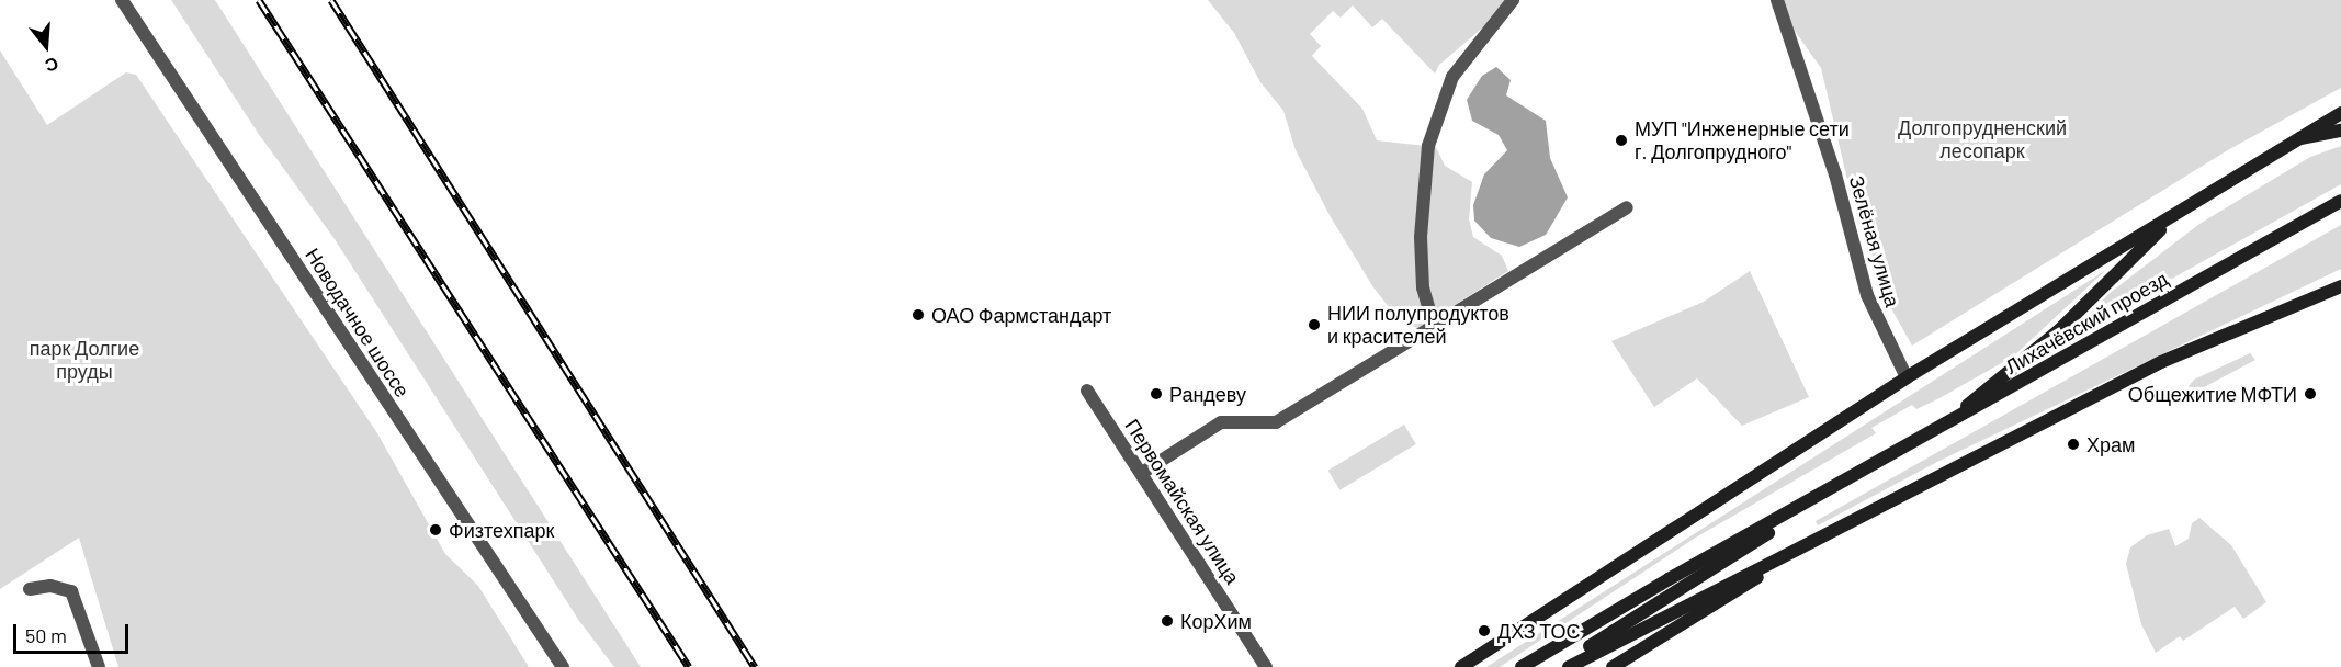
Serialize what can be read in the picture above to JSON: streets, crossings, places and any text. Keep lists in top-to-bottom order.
{
  "streets": {
    "main road": ["Лихачёвский проезд"],
    "street": ["Зелёная улица", "Новодачное шоссе", "Первомайская улица"]
  },
  "parks": ["Долгопрудненский лесопарк", "парк Долгие пруды"],
  "places": [
    "МУП \"Инженерные сети г. Долгопрудного\"",
    "ОАО Фармстандарт",
    "НИИ полупродуктов и красителей",
    "Рандеву",
    "Общежитие МФТИ",
    "Храм",
    "Физтехпарк",
    "КорХим",
    "ДХЗ ТОС"
  ],
  "scale_bar": "50 m",
  "north": "bottom"
}
